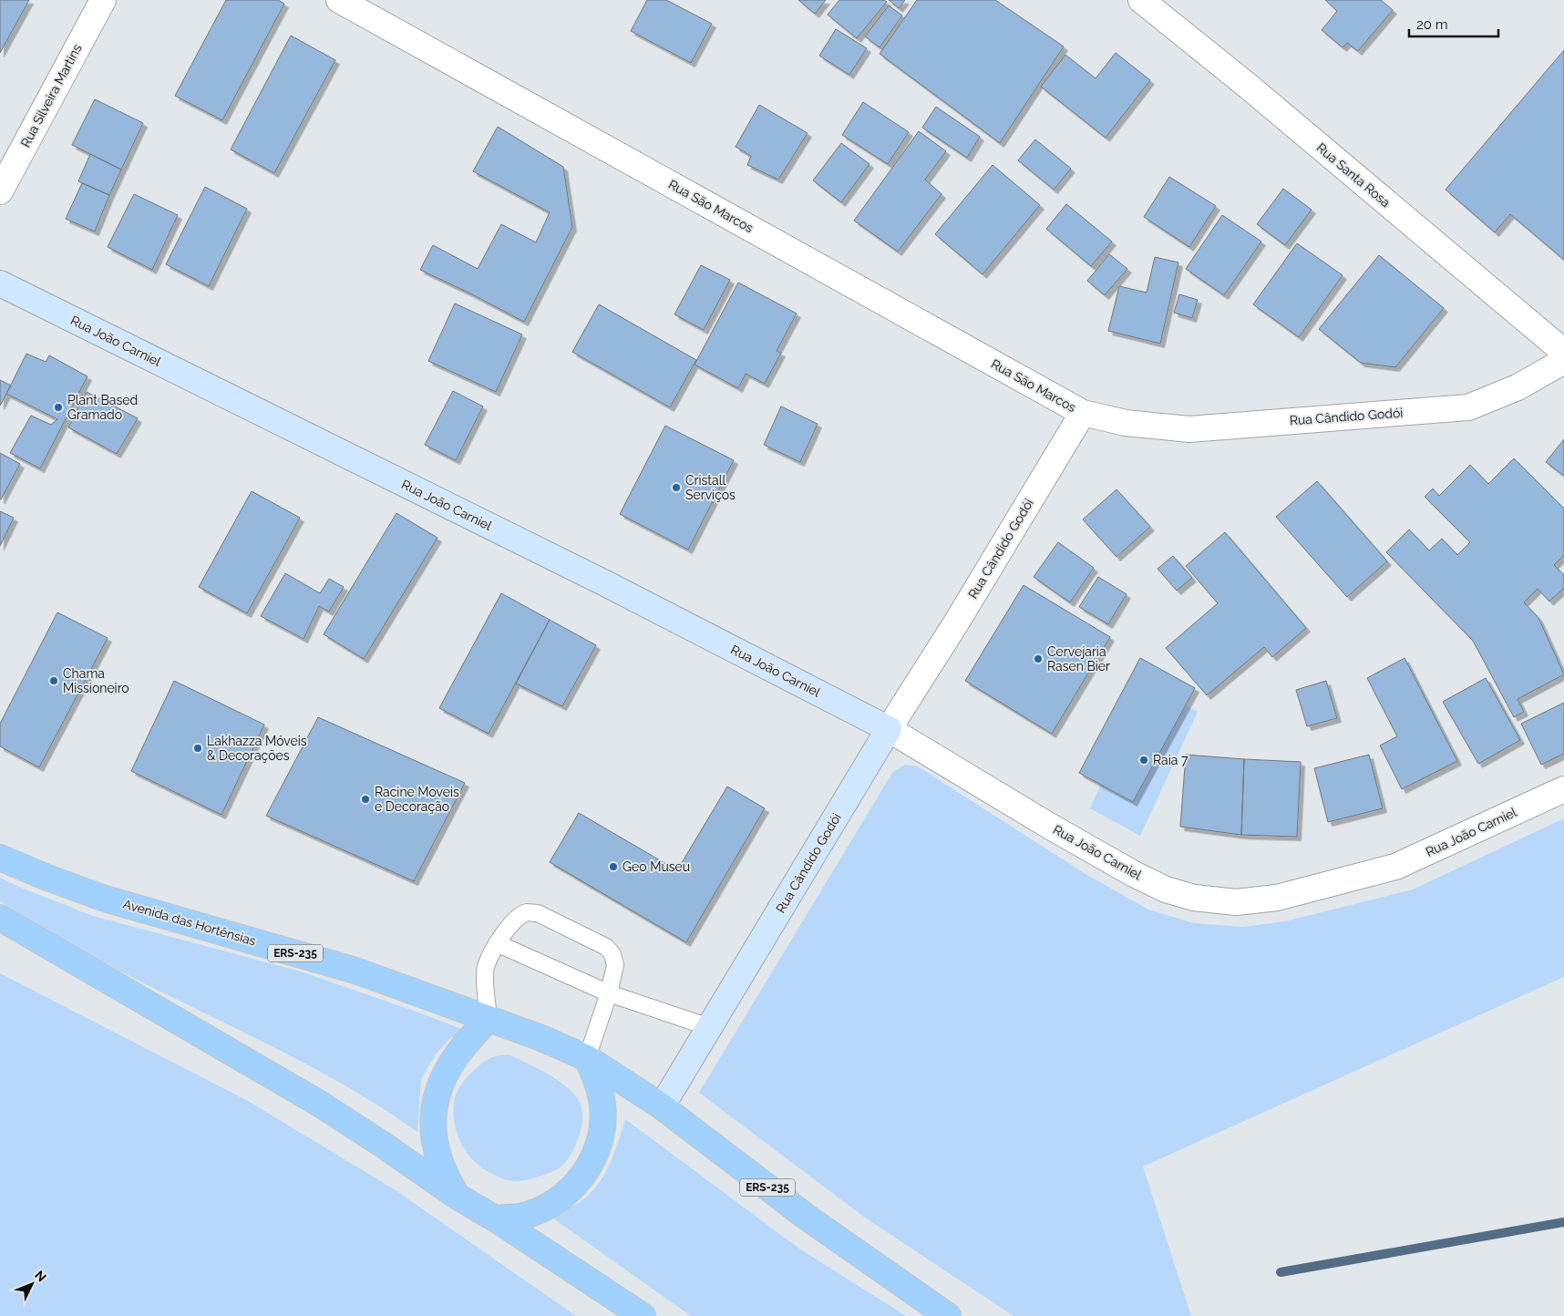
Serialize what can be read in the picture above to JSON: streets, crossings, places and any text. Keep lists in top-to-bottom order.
{
  "streets": {
    "main road": ["Avenida das Hortênsias", "ERS-235"],
    "street": [
      "Rua Silveira Martins",
      "Rua Santa Rosa",
      "Rua São Marcos",
      "Rua João Carniel",
      "Rua Cândido Godói"
    ]
  },
  "crossings": [
    ["Rua São Marcos", "Rua Cândido Godói"],
    ["Rua João Carniel", "Rua Cândido Godói"],
    ["Rua Cândido Godói", "ERS-235"],
    ["Avenida das Hortênsias", "ERS-235"]
  ],
  "places": [
    "Plant Based Gramado",
    "Cristall Serviços",
    "Cervejaria Rasen Bier",
    "Chama Missioneiro",
    "Lakhazza Móveis & Decorações",
    "Raia 7",
    "Racine Moveis e Decoração",
    "Geo Museu"
  ],
  "scale_bar": "20 m",
  "north": "top right"
}
